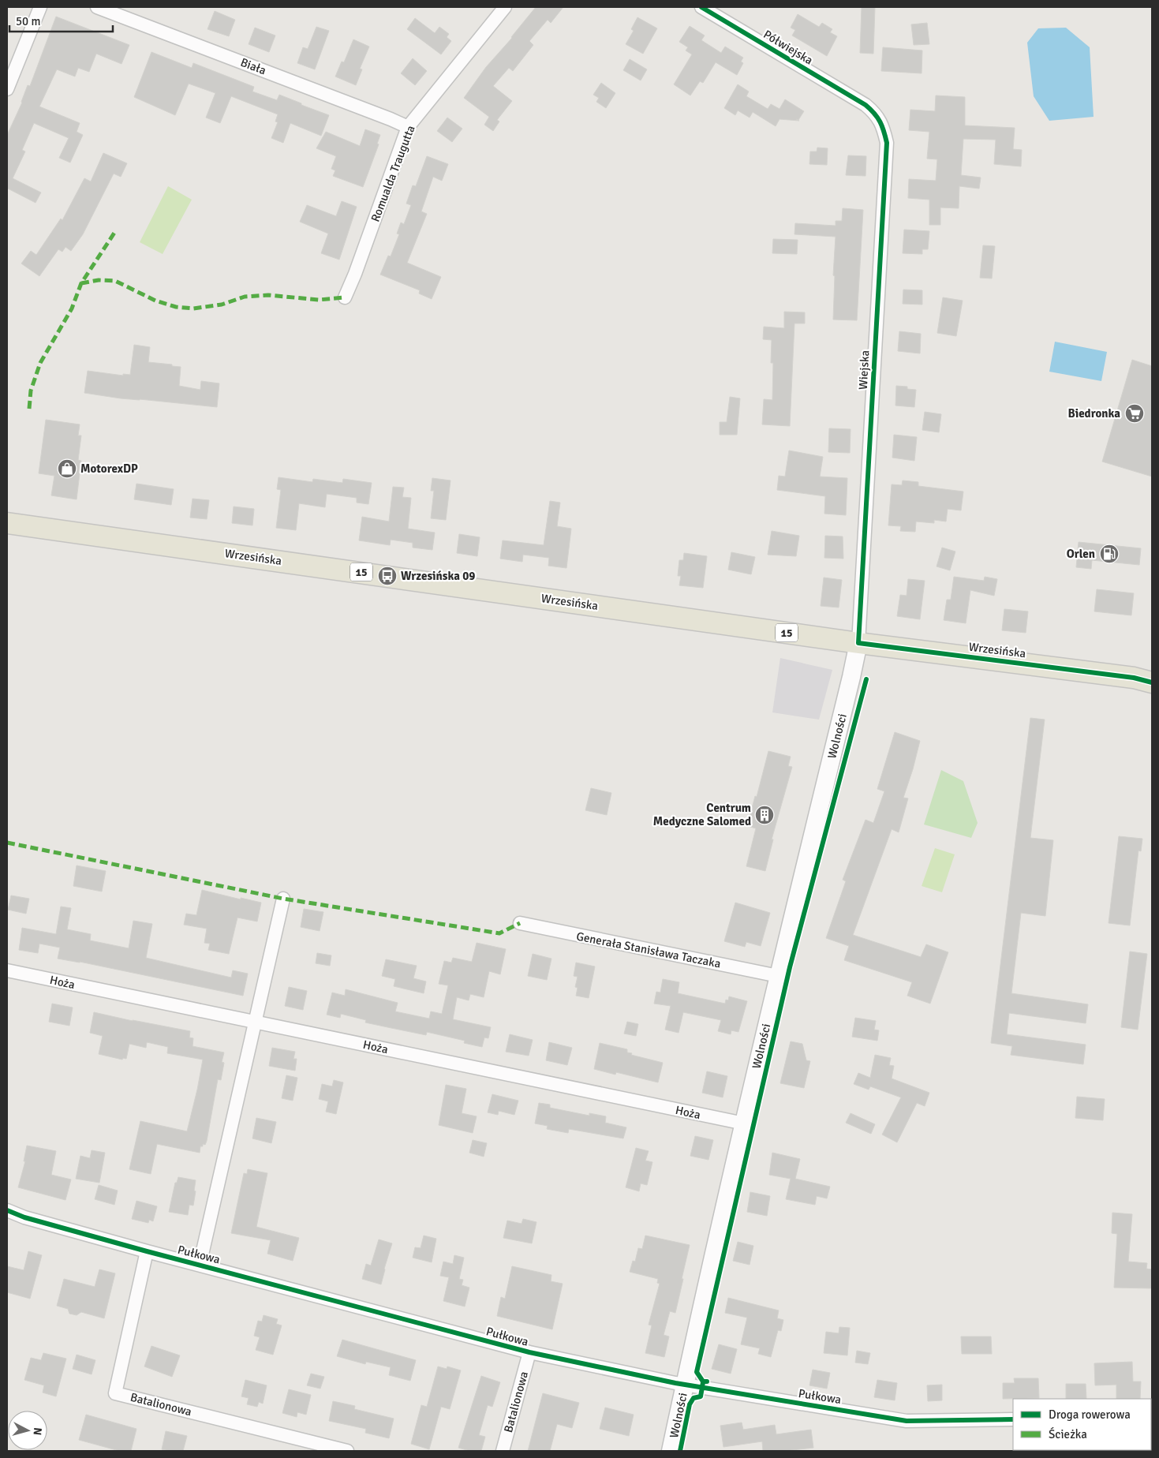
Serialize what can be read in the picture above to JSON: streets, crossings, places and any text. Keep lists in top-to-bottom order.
{
  "streets": {
    "main road": ["Wrzesińska", "15"],
    "street": [
      "Półwiejska",
      "Biała",
      "Romualda Traugutta",
      "Wiejska",
      "Wolności",
      "Generała Stanisława Taczaka",
      "Hoża",
      "Pułkowa",
      "Batalionowa"
    ]
  },
  "crossings": [
    ["Półwiejska", "Wiejska"],
    ["Biała", "Romualda Traugutta"],
    ["Wiejska", "Wrzesińska"],
    ["Wiejska", "Wolności"],
    ["Wrzesińska", "Wolności"],
    ["Wolności", "Generała Stanisława Taczaka"],
    ["Wolności", "Hoża"],
    ["Wolności", "Pułkowa"],
    ["Pułkowa", "Batalionowa"]
  ],
  "places": {
    "supermarket": ["Biedronka"],
    "shop": ["MotorexDP"],
    "fuel station": ["Orlen"],
    "bus stop": ["Wrzesińska 09"],
    "building": ["Centrum Medyczne Salomed"]
  },
  "legend": ["Droga rowerowa", "Ścieżka"],
  "scale_bar": "50 m",
  "north": "right"
}
